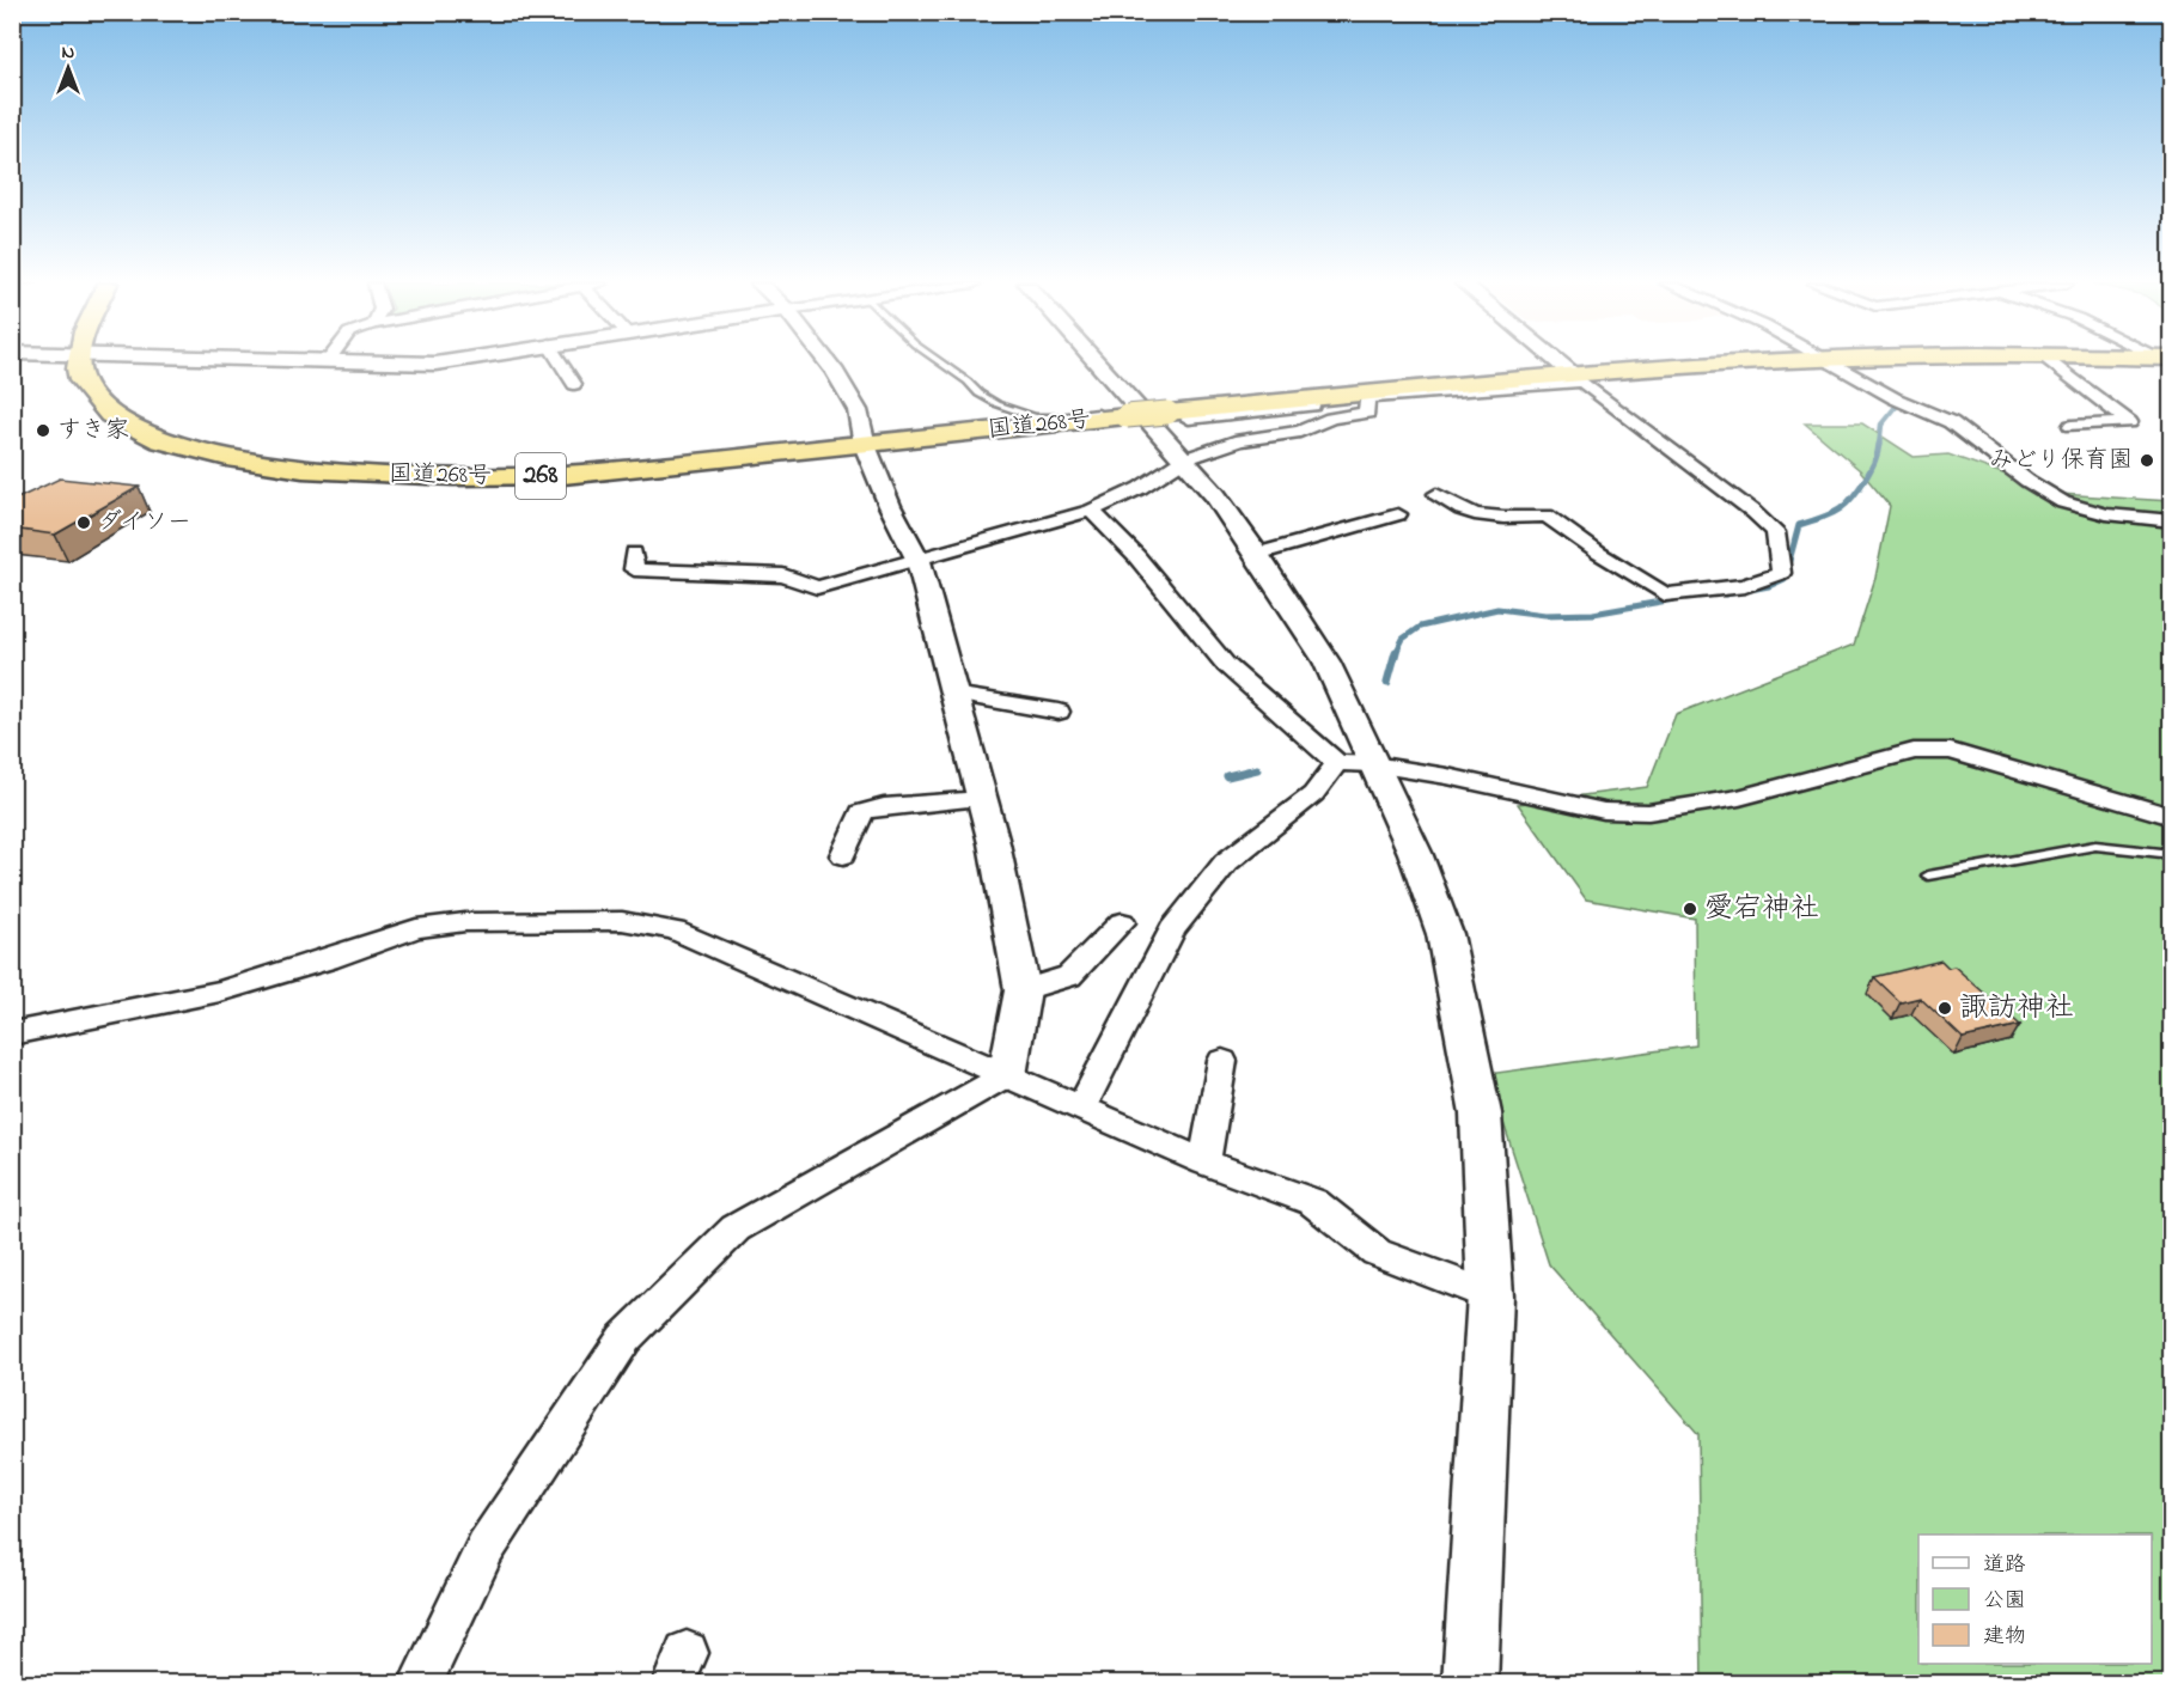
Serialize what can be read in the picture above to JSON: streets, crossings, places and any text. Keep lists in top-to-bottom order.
{
  "streets": {
    "highway": ["国道268号", "268"]
  },
  "places": [
    "すき家",
    "みどり保育園",
    "ダイソー",
    "愛宕神社",
    "諏訪神社"
  ],
  "legend": ["道路", "公園", "建物"],
  "north": "top"
}
